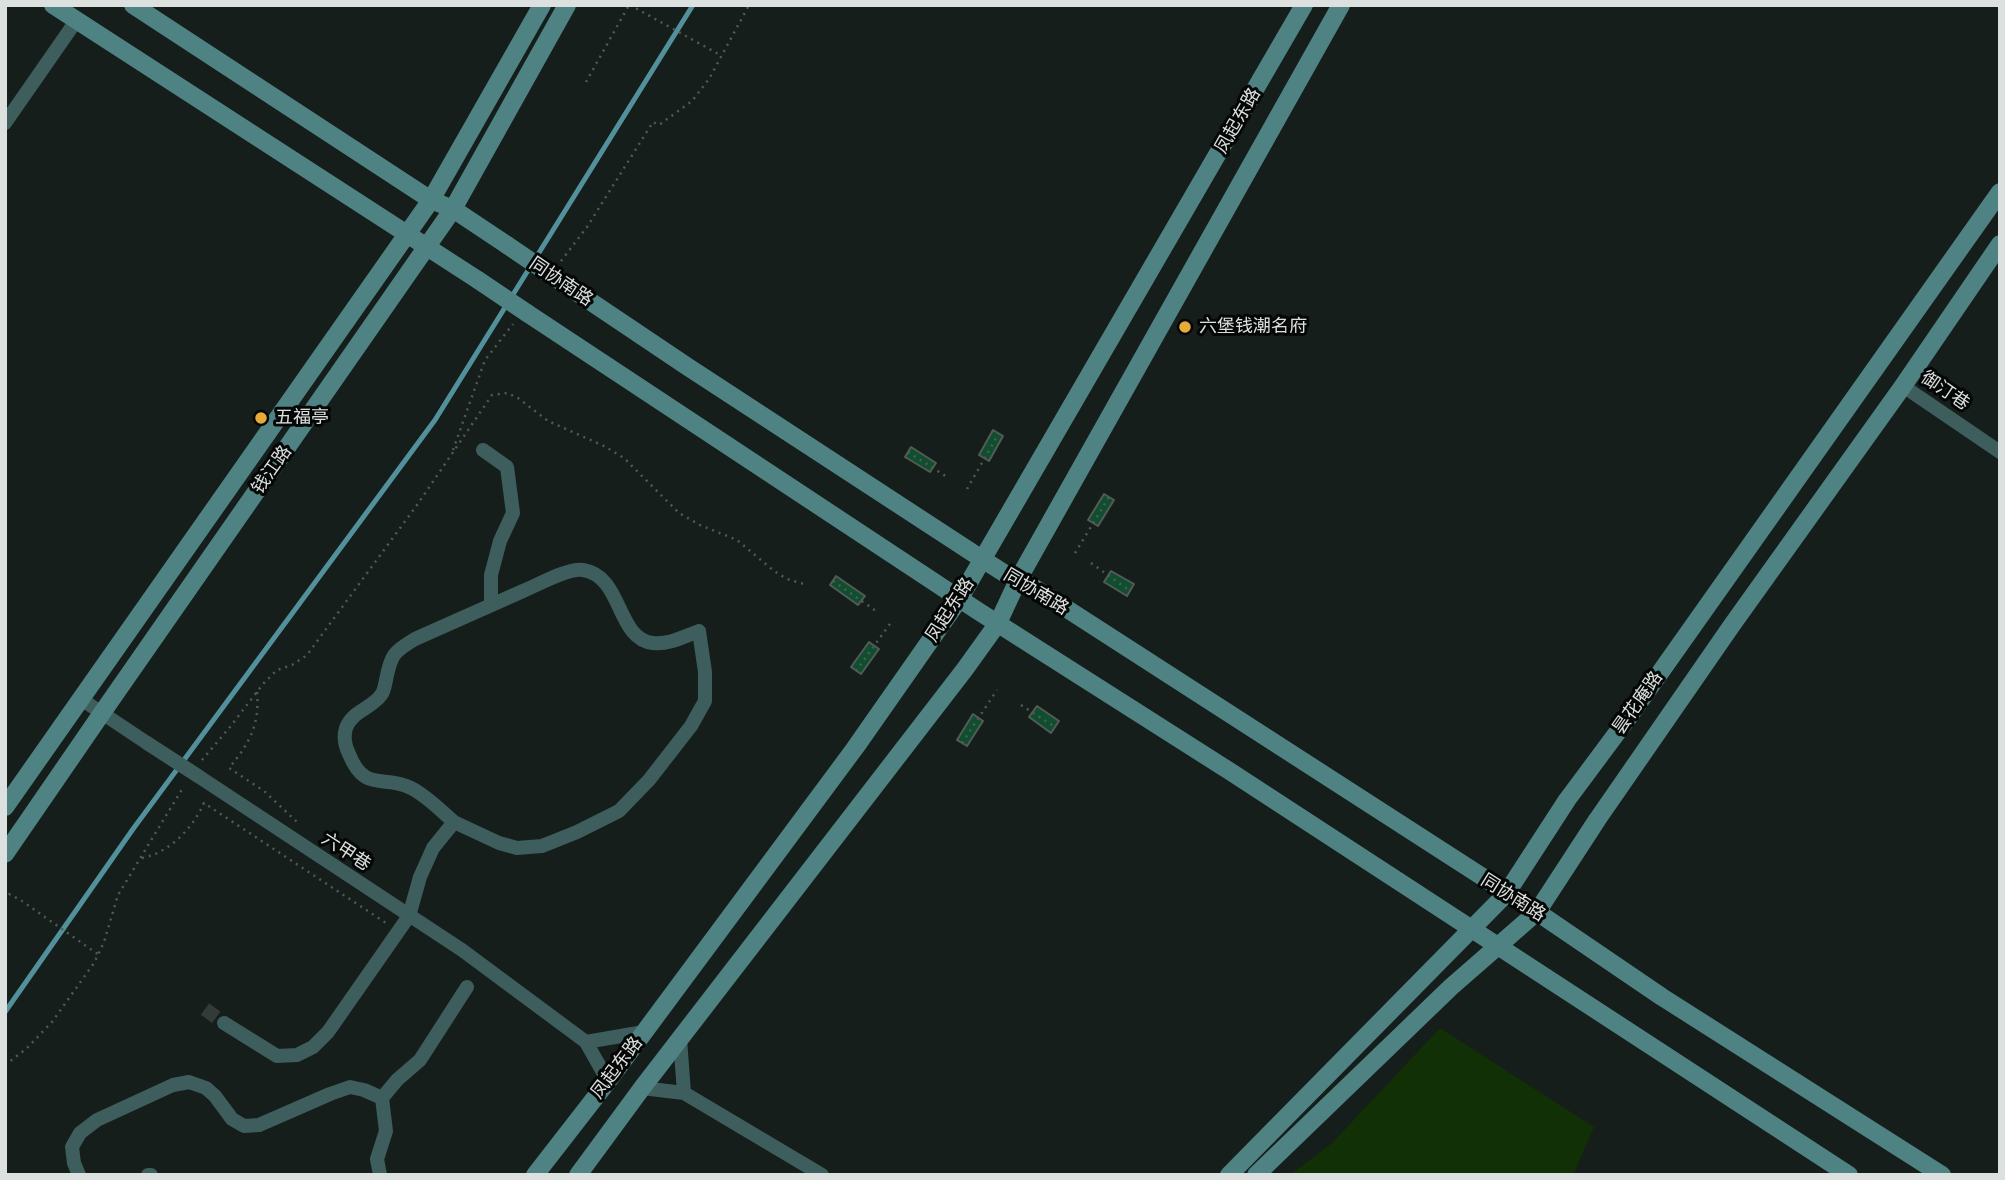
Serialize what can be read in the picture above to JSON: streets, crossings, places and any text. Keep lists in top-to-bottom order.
{
  "streets": {
    "main road": [
      "凤起东路",
      "同协南路",
      "钱江路",
      "昙花庵路"
    ],
    "street": ["御汀巷", "六甲巷"]
  },
  "crossings": [
    ["凤起东路", "同协南路"],
    ["凤起东路", "六甲巷"],
    ["同协南路", "钱江路"],
    ["同协南路", "昙花庵路"],
    ["御汀巷", "昙花庵路"],
    ["钱江路", "六甲巷"]
  ],
  "places": ["六堡钱潮名府", "五福亭"]
}
